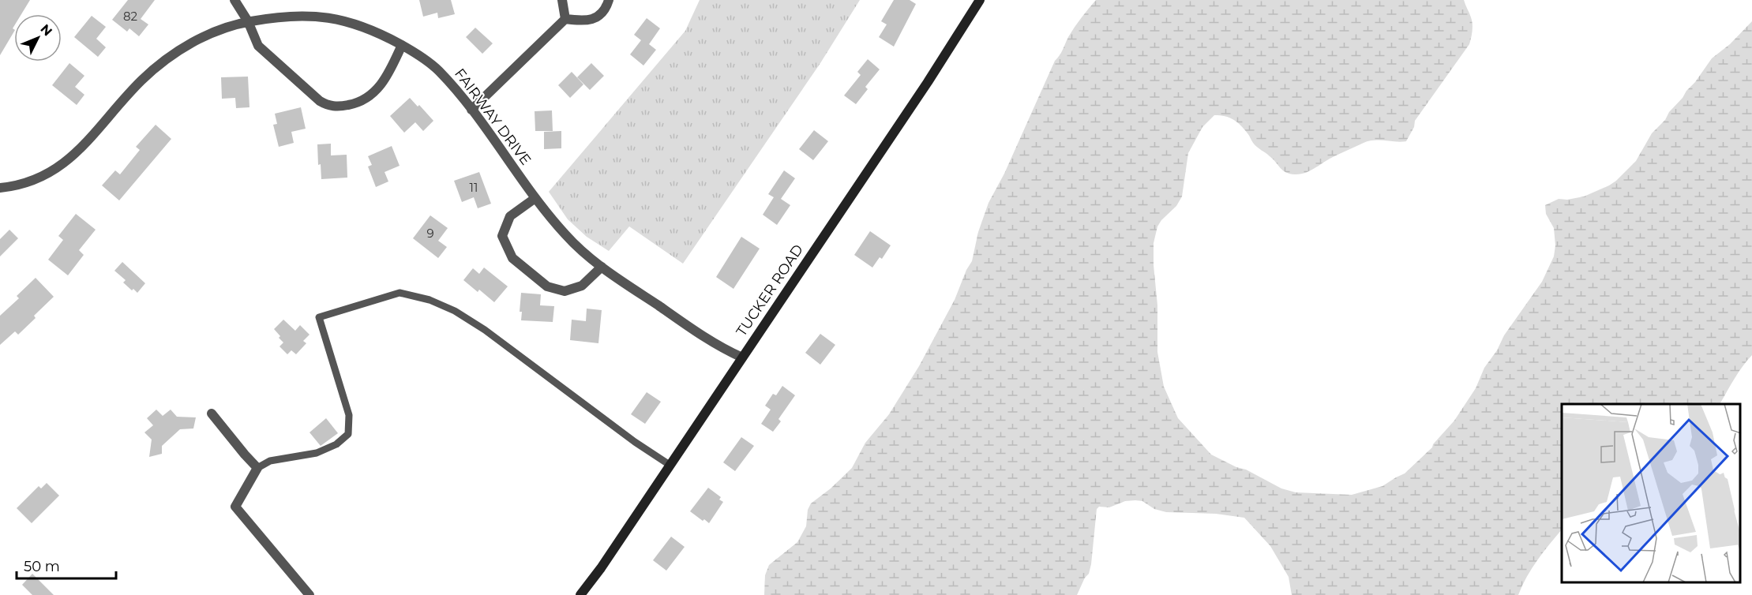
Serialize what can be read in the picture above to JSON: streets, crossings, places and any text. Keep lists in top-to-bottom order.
{
  "streets": {
    "main road": ["TUCKER ROAD"],
    "street": ["FAIRWAY DRIVE"]
  },
  "crossings": [
    ["FAIRWAY DRIVE", "TUCKER ROAD"]
  ],
  "house_numbers": ["82", "11", "9"],
  "scale_bar": "50 m",
  "north": "top right"
}
